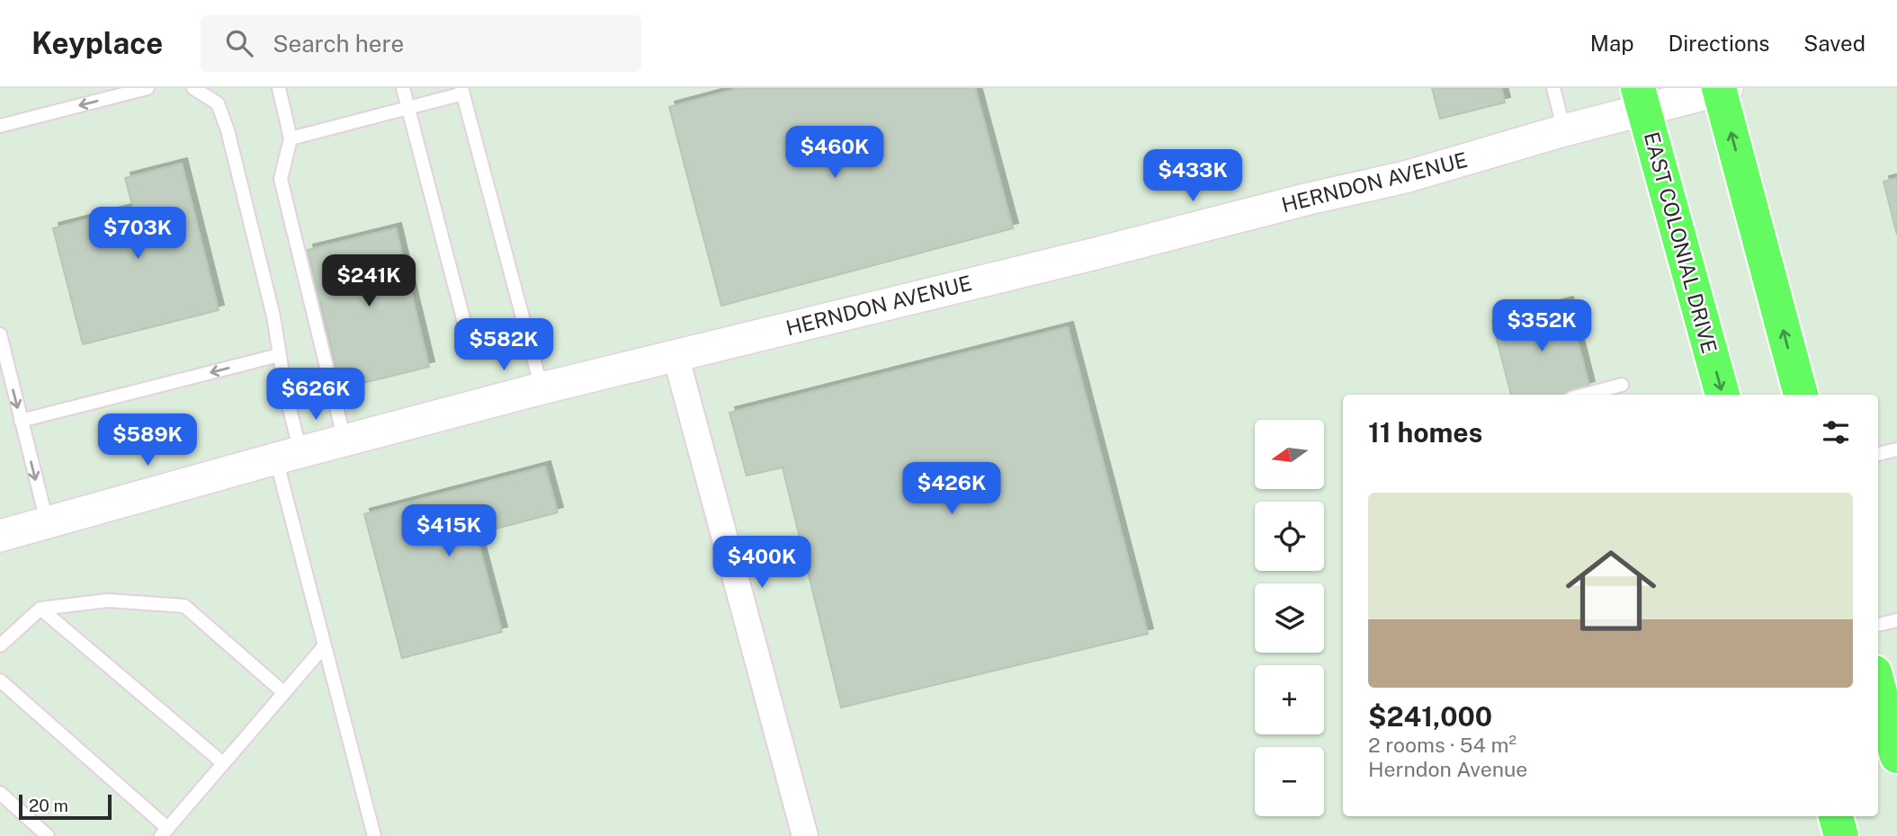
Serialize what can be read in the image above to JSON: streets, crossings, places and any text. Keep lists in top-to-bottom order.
{
  "streets": {
    "highway": ["EAST COLONIAL DRIVE"],
    "street": ["HERNDON AVENUE"]
  },
  "crossings": [
    ["HERNDON AVENUE", "EAST COLONIAL DRIVE"]
  ],
  "scale_bar": "20 m",
  "north": "left",
  "page": {
    "header": "Keyplace",
    "search": "Search here",
    "nav": ["Map", "Directions", "Saved"],
    "price": [
      "$460K",
      "$433K",
      "$703K",
      "$241K",
      "$352K",
      "$582K",
      "$626K",
      "$589K",
      "$426K",
      "$415K",
      "$400K"
    ],
    "heading": "11 homes",
    "map_buttons": ["+", "−"],
    "list": [
      {
        "name": "$241,000",
        "note": "2 rooms · 54 m² · Herndon Avenue"
      }
    ],
    "scale": "20 m"
  }
}
